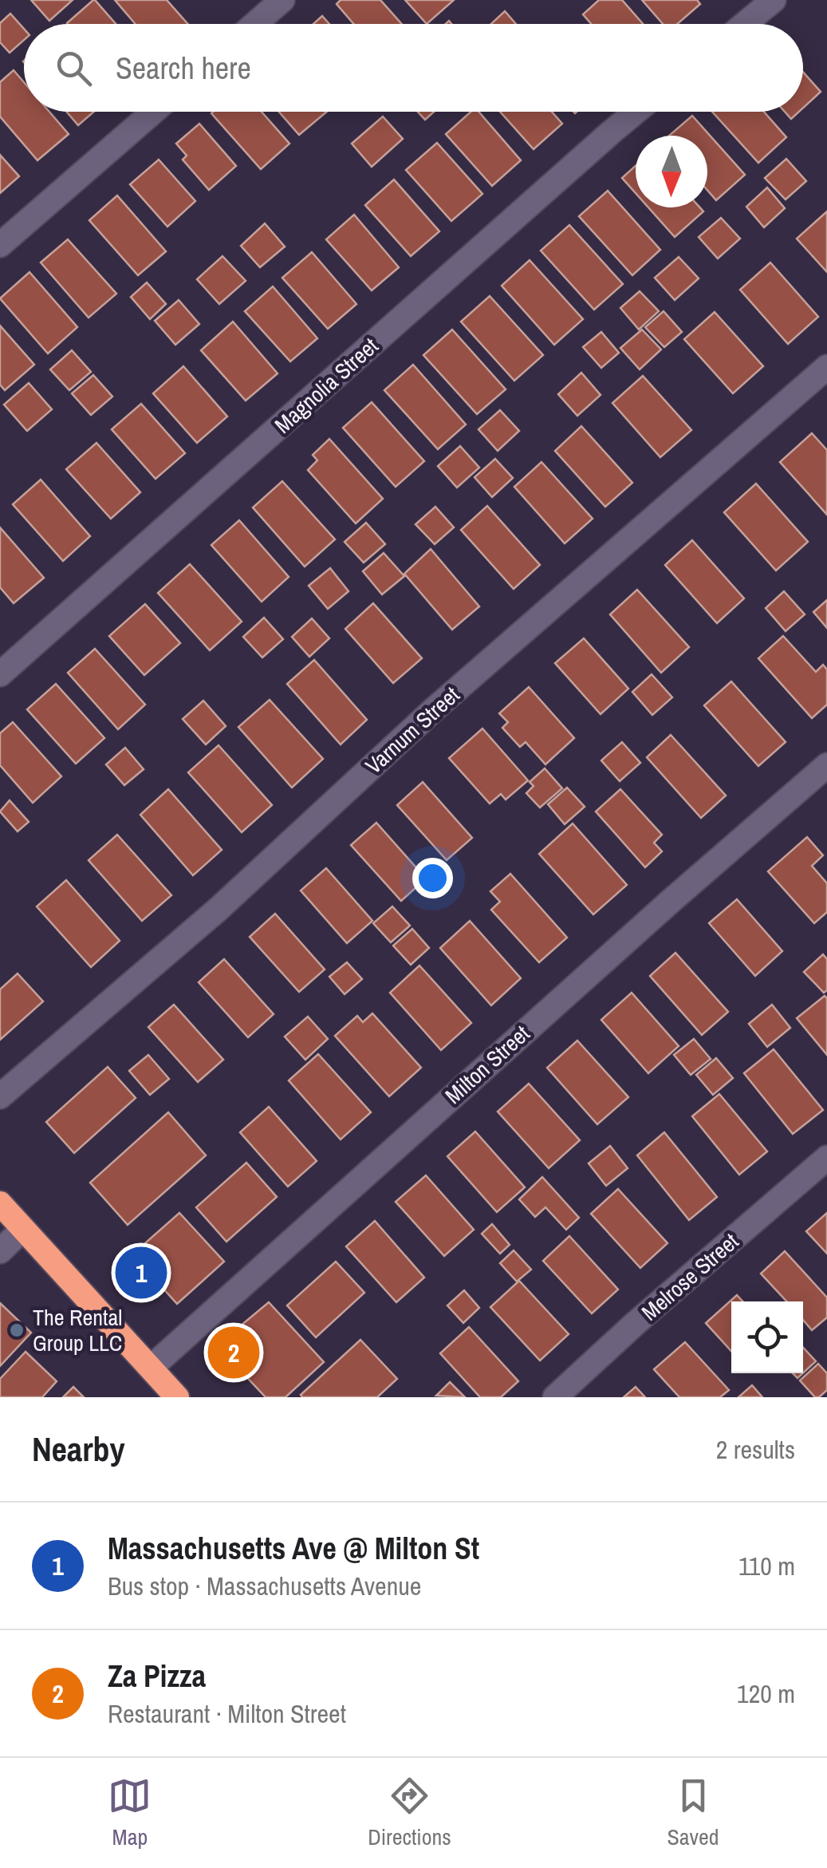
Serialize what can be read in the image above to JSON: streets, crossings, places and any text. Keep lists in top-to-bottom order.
{
  "streets": {
    "street": [
      "Magnolia Street",
      "Varnum Street",
      "Milton Street",
      "Melrose Street"
    ]
  },
  "places": ["The Rental Group LLC"],
  "north": "bottom",
  "page": {
    "search": "Search here",
    "pins": ["1", "2"],
    "heading": ["Nearby", "2 results"],
    "list": [
      {
        "mark": "1",
        "name": "Massachusetts Ave @ Milton St",
        "note": "Bus stop · Massachusetts Avenue",
        "value": "110 m"
      },
      {
        "mark": "2",
        "name": "Za Pizza",
        "note": "Restaurant · Milton Street",
        "value": "120 m"
      }
    ],
    "nav": ["Map", "Directions", "Saved"]
  }
}
